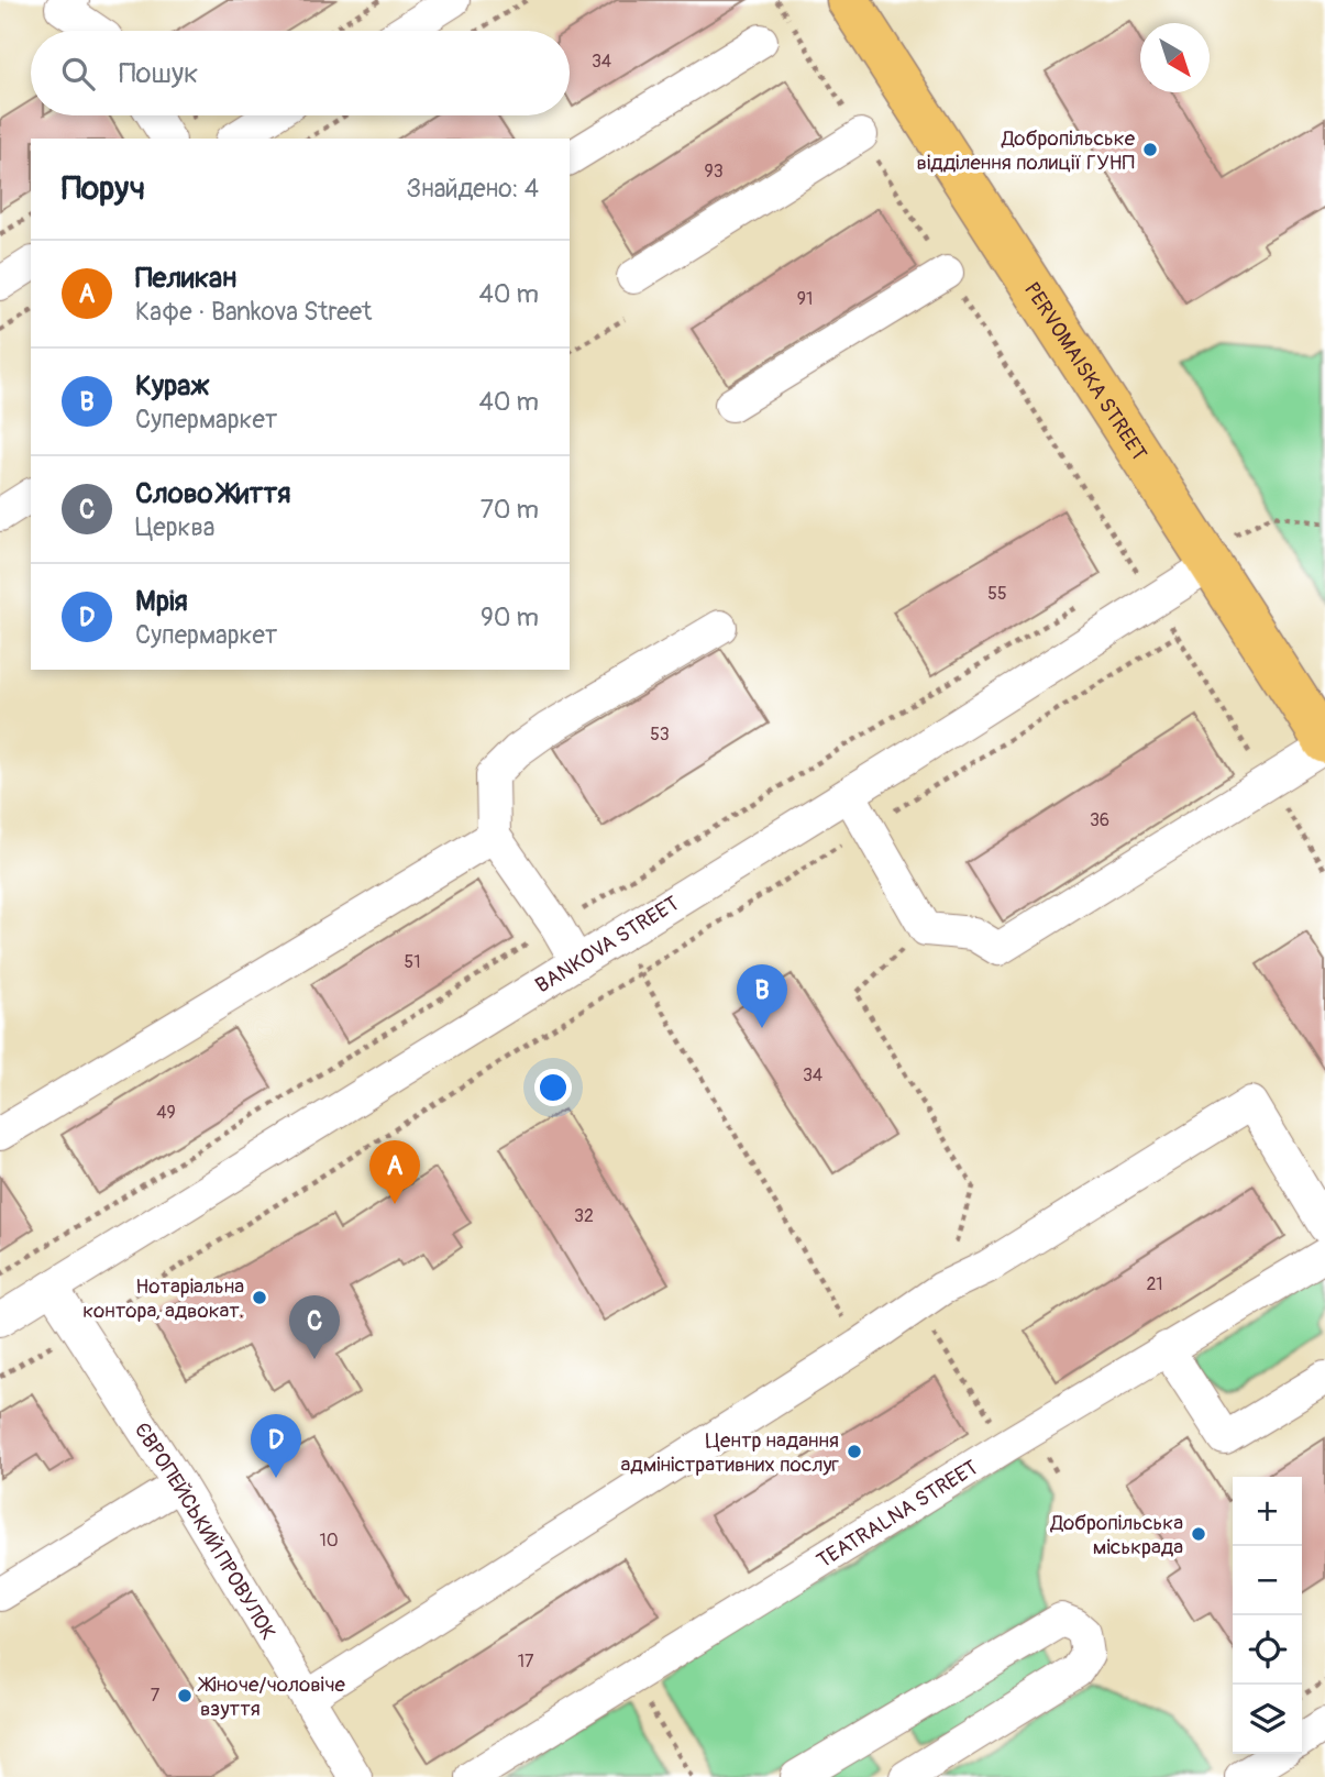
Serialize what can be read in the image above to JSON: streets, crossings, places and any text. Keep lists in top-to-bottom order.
{
  "streets": {
    "main road": ["PERVOMAISKA STREET"],
    "street": ["BANKOVA STREET", "TEATRALNA STREET", "ЄВРОПЕЙСЬКИЙ ПРОВУЛОК"]
  },
  "crossings": [
    ["PERVOMAISKA STREET", "BANKOVA STREET"],
    ["BANKOVA STREET", "ЄВРОПЕЙСЬКИЙ ПРОВУЛОК"]
  ],
  "places": [
    "Добропільське відділення полиції ГУНП",
    "Нотаріальна контора, адвокат.",
    "Центр надання адміністративних послуг",
    "Добропільська міськрада",
    "Жіноче/чоловіче взуття"
  ],
  "house_numbers": [
    "34",
    "93",
    "91",
    "55",
    "53",
    "36",
    "51",
    "34",
    "49",
    "32",
    "21",
    "10",
    "17",
    "7"
  ],
  "north": "bottom right",
  "page": {
    "search": "Пошук",
    "heading": ["Поруч", "Знайдено: 4"],
    "list": [
      {
        "mark": "A",
        "name": "Пеликан",
        "note": "Кафе · Bankova Street",
        "value": "40 m"
      },
      {
        "mark": "B",
        "name": "Кураж",
        "note": "Супермаркет",
        "value": "40 m"
      },
      {
        "mark": "C",
        "name": "Слово Життя",
        "note": "Церква",
        "value": "70 m"
      },
      {
        "mark": "D",
        "name": "Мрія",
        "note": "Супермаркет",
        "value": "90 m"
      }
    ],
    "pins": [
      "B",
      "A",
      "C",
      "D"
    ],
    "map_buttons": ["+", "−"]
  }
}
